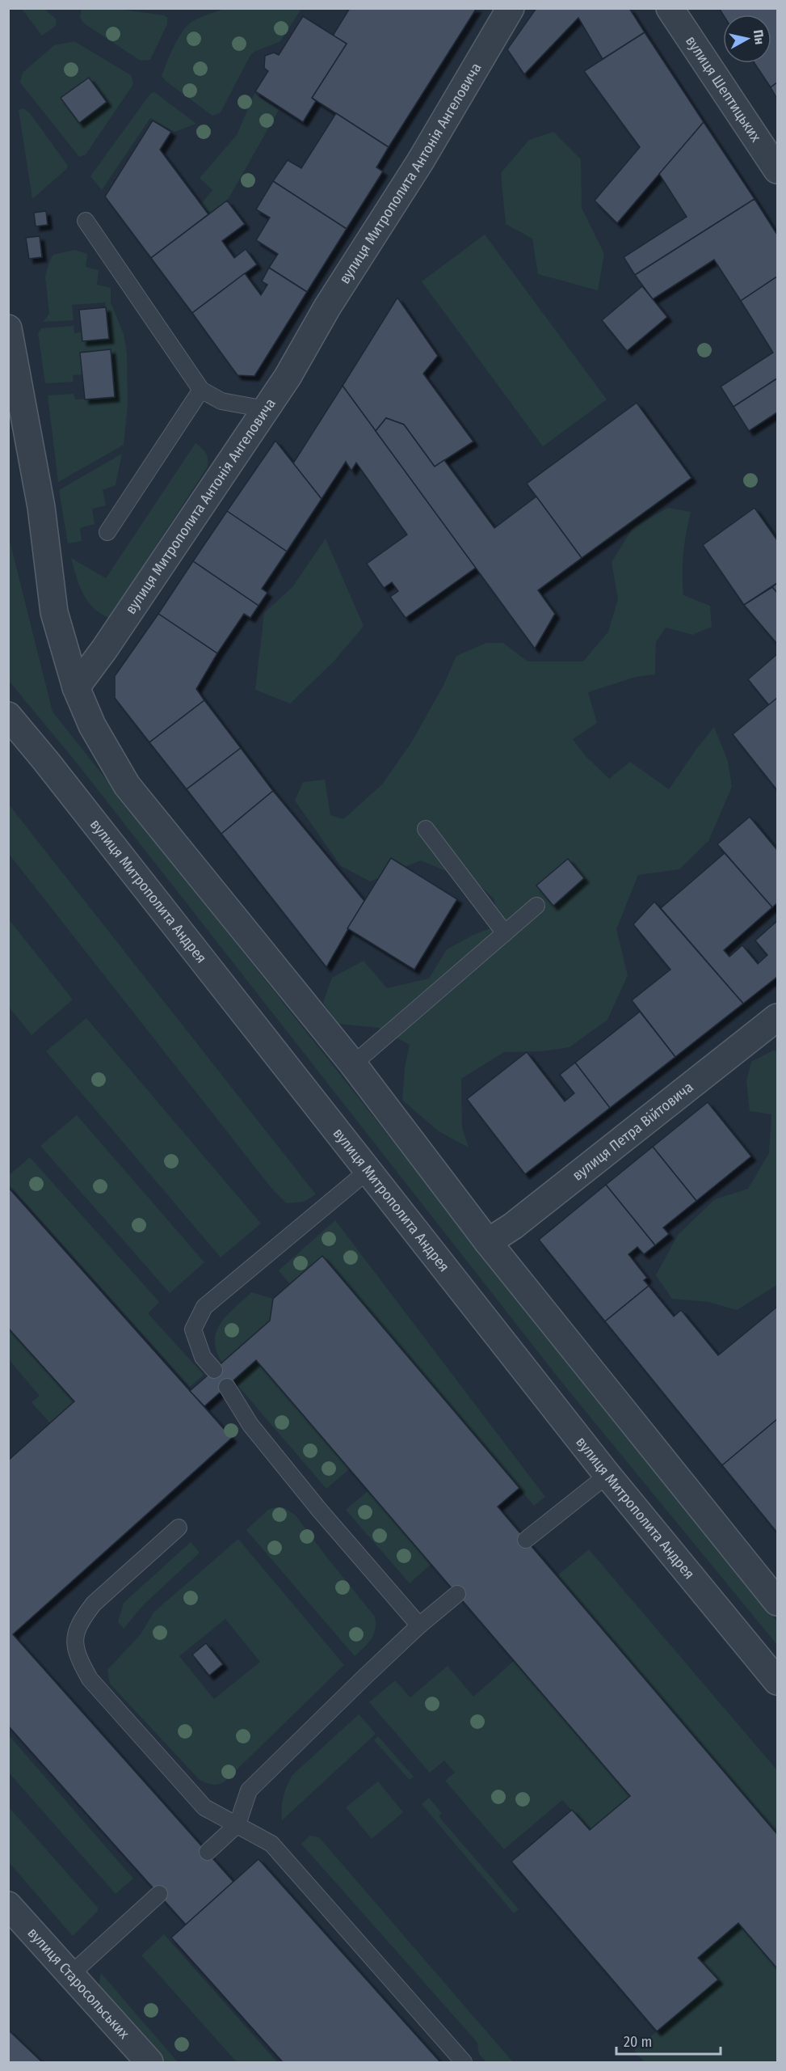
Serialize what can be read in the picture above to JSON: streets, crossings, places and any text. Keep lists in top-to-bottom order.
{
  "streets": {
    "street": [
      "вулиця Шептицьких",
      "вулиця Митрополита Антонія Ангеловича",
      "вулиця Митрополита Андрея",
      "вулиця Петра Війтовича",
      "вулиця Старосольських"
    ]
  },
  "scale_bar": "20 m",
  "north": "right"
}
